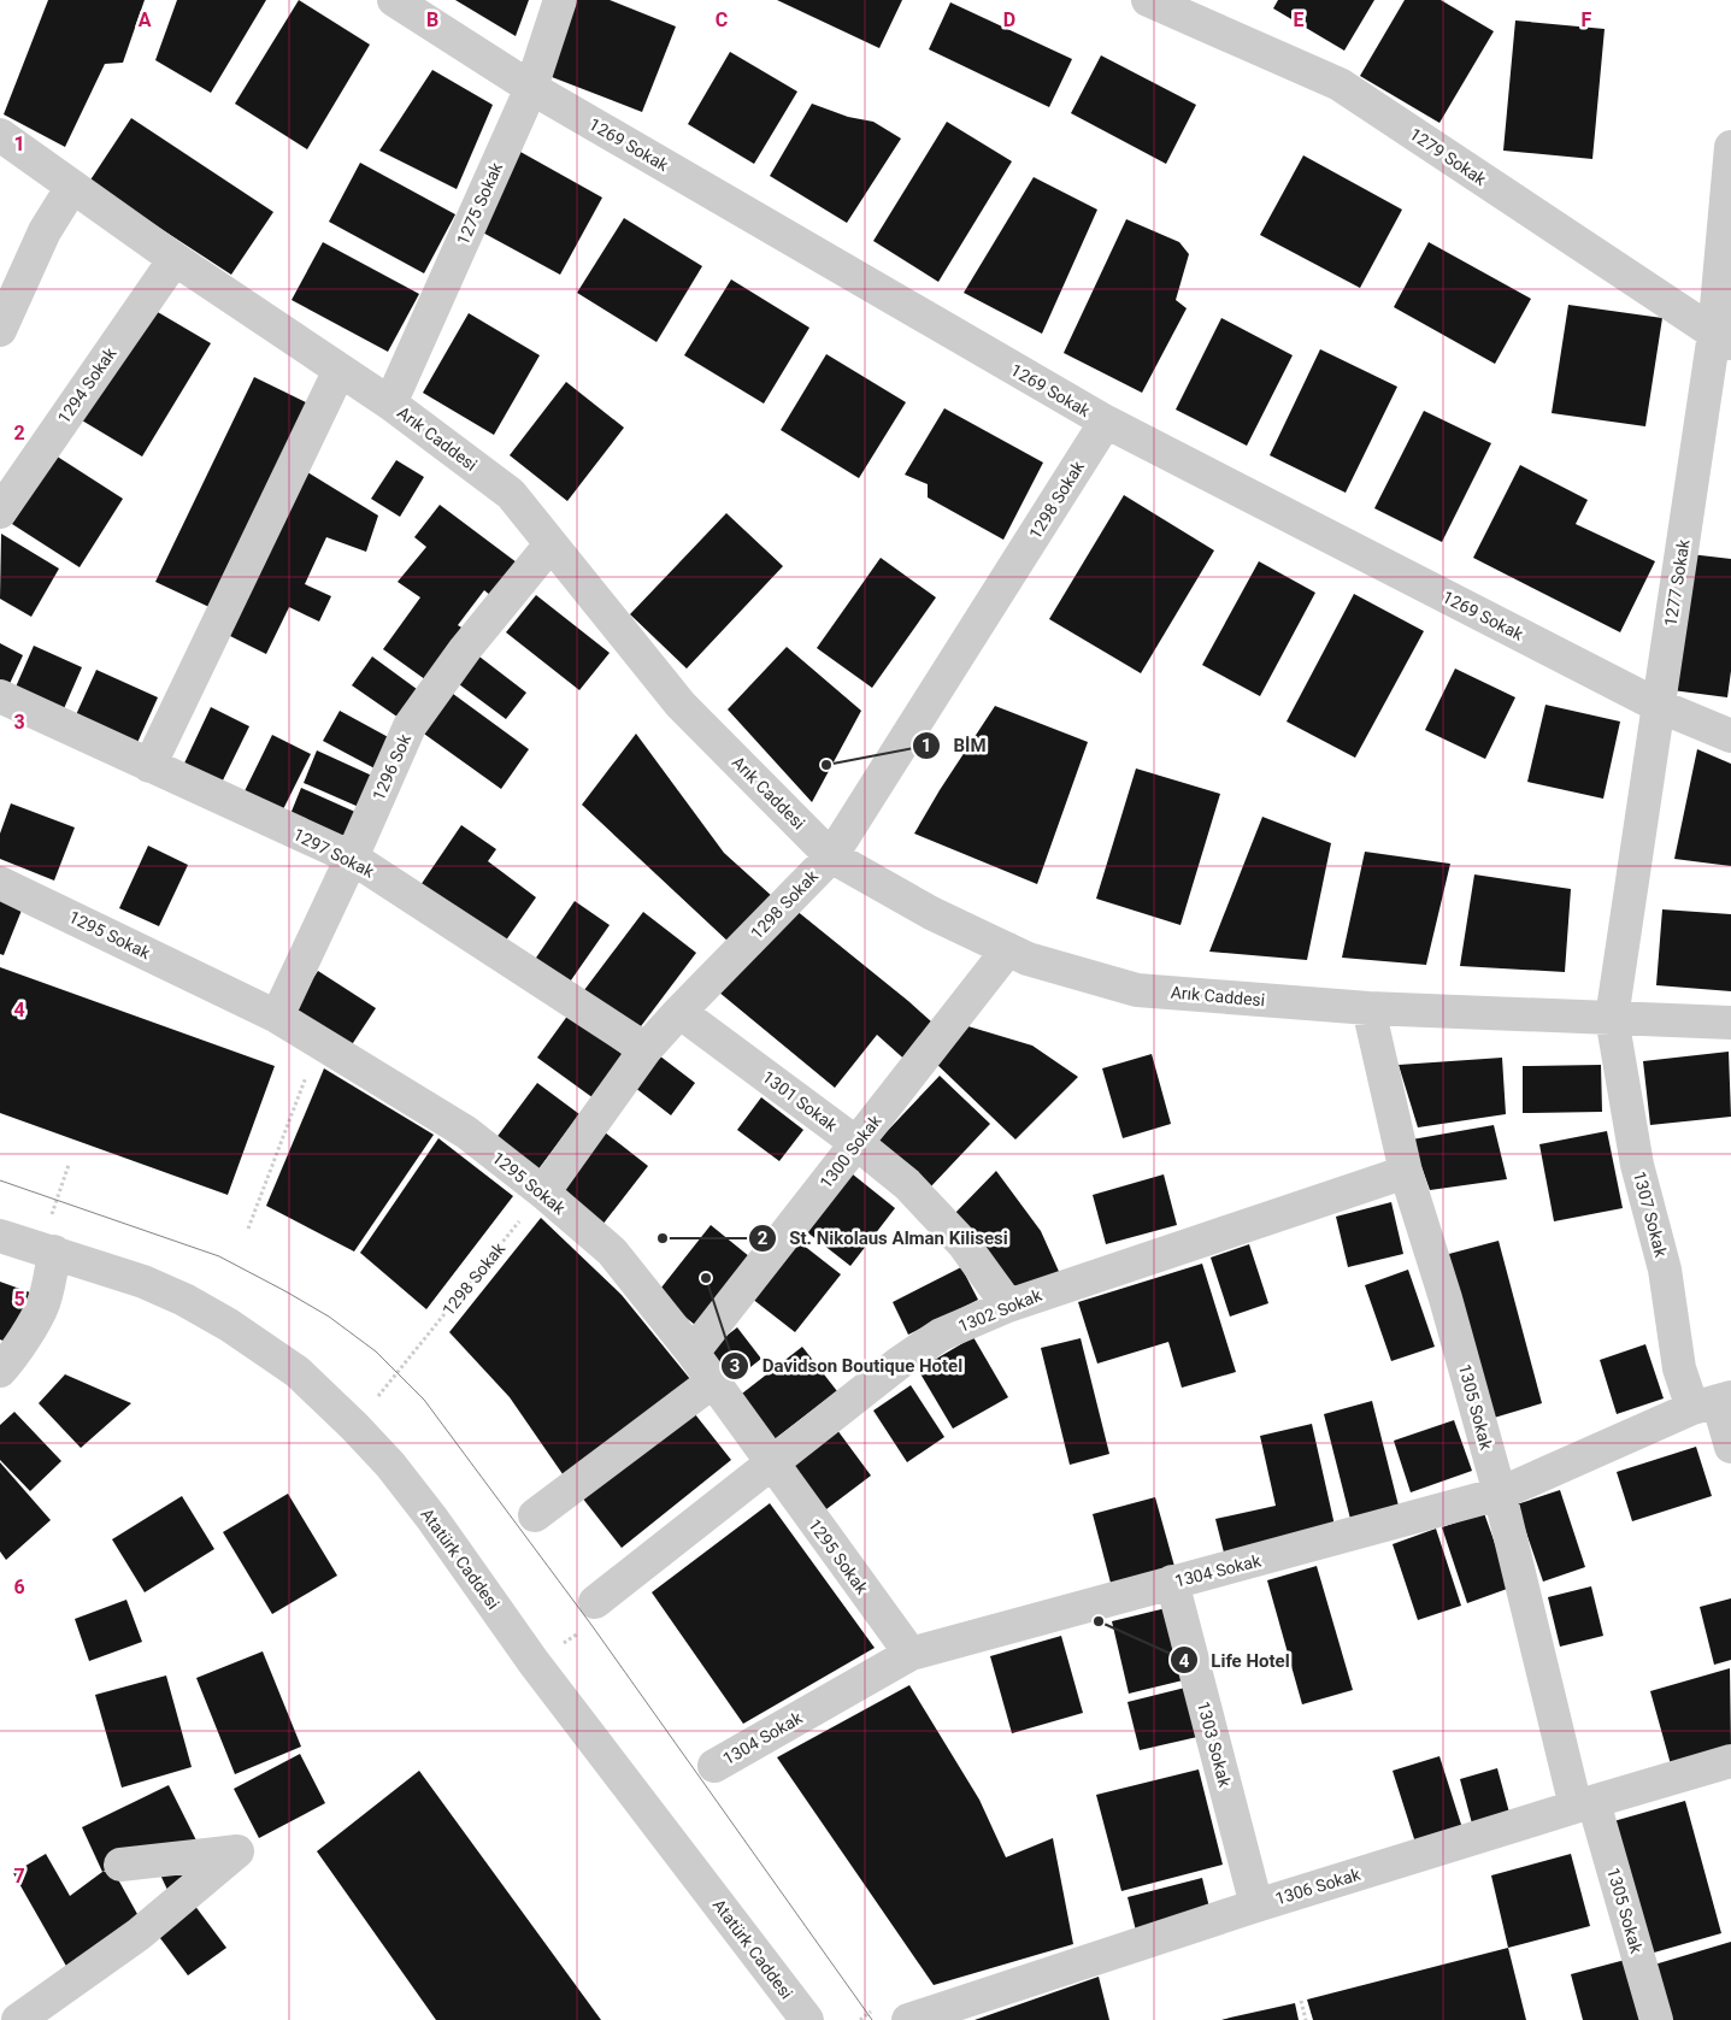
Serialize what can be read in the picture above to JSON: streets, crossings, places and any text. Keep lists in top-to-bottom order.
{
  "streets": {
    "street": [
      "1269 Sokak",
      "1279 Sokak",
      "1275 Sokak",
      "1294 Sokak",
      "Arık Caddesi",
      "1298 Sokak",
      "1277 Sokak",
      "1296 Sok",
      "1297 Sokak",
      "1295 Sokak",
      "1301 Sokak",
      "1300 Sokak",
      "1307 Sokak",
      "1302 Sokak",
      "1305 Sokak",
      "Atatürk Caddesi",
      "1304 Sokak",
      "1303 Sokak",
      "1306 Sokak"
    ]
  },
  "crossings": [
    ["1269 Sokak", "1275 Sokak"],
    ["1269 Sokak", "1298 Sokak"],
    ["1269 Sokak", "1277 Sokak"],
    ["1279 Sokak", "1277 Sokak"],
    ["1275 Sokak", "Arık Caddesi"],
    ["1294 Sokak", "Arık Caddesi"],
    ["Arık Caddesi", "1298 Sokak"],
    ["Arık Caddesi", "1277 Sokak"],
    ["Arık Caddesi", "1296 Sok"],
    ["Arık Caddesi", "1300 Sokak"],
    ["Arık Caddesi", "1307 Sokak"],
    ["Arık Caddesi", "1305 Sokak"],
    ["1298 Sokak", "1297 Sokak"],
    ["1298 Sokak", "1295 Sokak"],
    ["1298 Sokak", "1301 Sokak"],
    ["1277 Sokak", "1307 Sokak"],
    ["1296 Sok", "1297 Sokak"],
    ["1296 Sok", "1295 Sokak"],
    ["1295 Sokak", "1300 Sokak"],
    ["1295 Sokak", "1302 Sokak"],
    ["1295 Sokak", "1304 Sokak"],
    ["1301 Sokak", "1300 Sokak"],
    ["1301 Sokak", "1302 Sokak"],
    ["1307 Sokak", "1304 Sokak"],
    ["1302 Sokak", "1305 Sokak"],
    ["1305 Sokak", "1304 Sokak"],
    ["1305 Sokak", "1306 Sokak"],
    ["1304 Sokak", "1303 Sokak"],
    ["1303 Sokak", "1306 Sokak"]
  ],
  "places": [
    "BİM",
    "St. Nikolaus Alman Kilisesi",
    "Davidson Boutique Hotel",
    "Life Hotel"
  ],
  "grid": {
    "columns": [
      "A",
      "B",
      "C",
      "D",
      "E",
      "F"
    ],
    "rows": [
      "1",
      "2",
      "3",
      "4",
      "5",
      "6",
      "7"
    ]
  }
}
